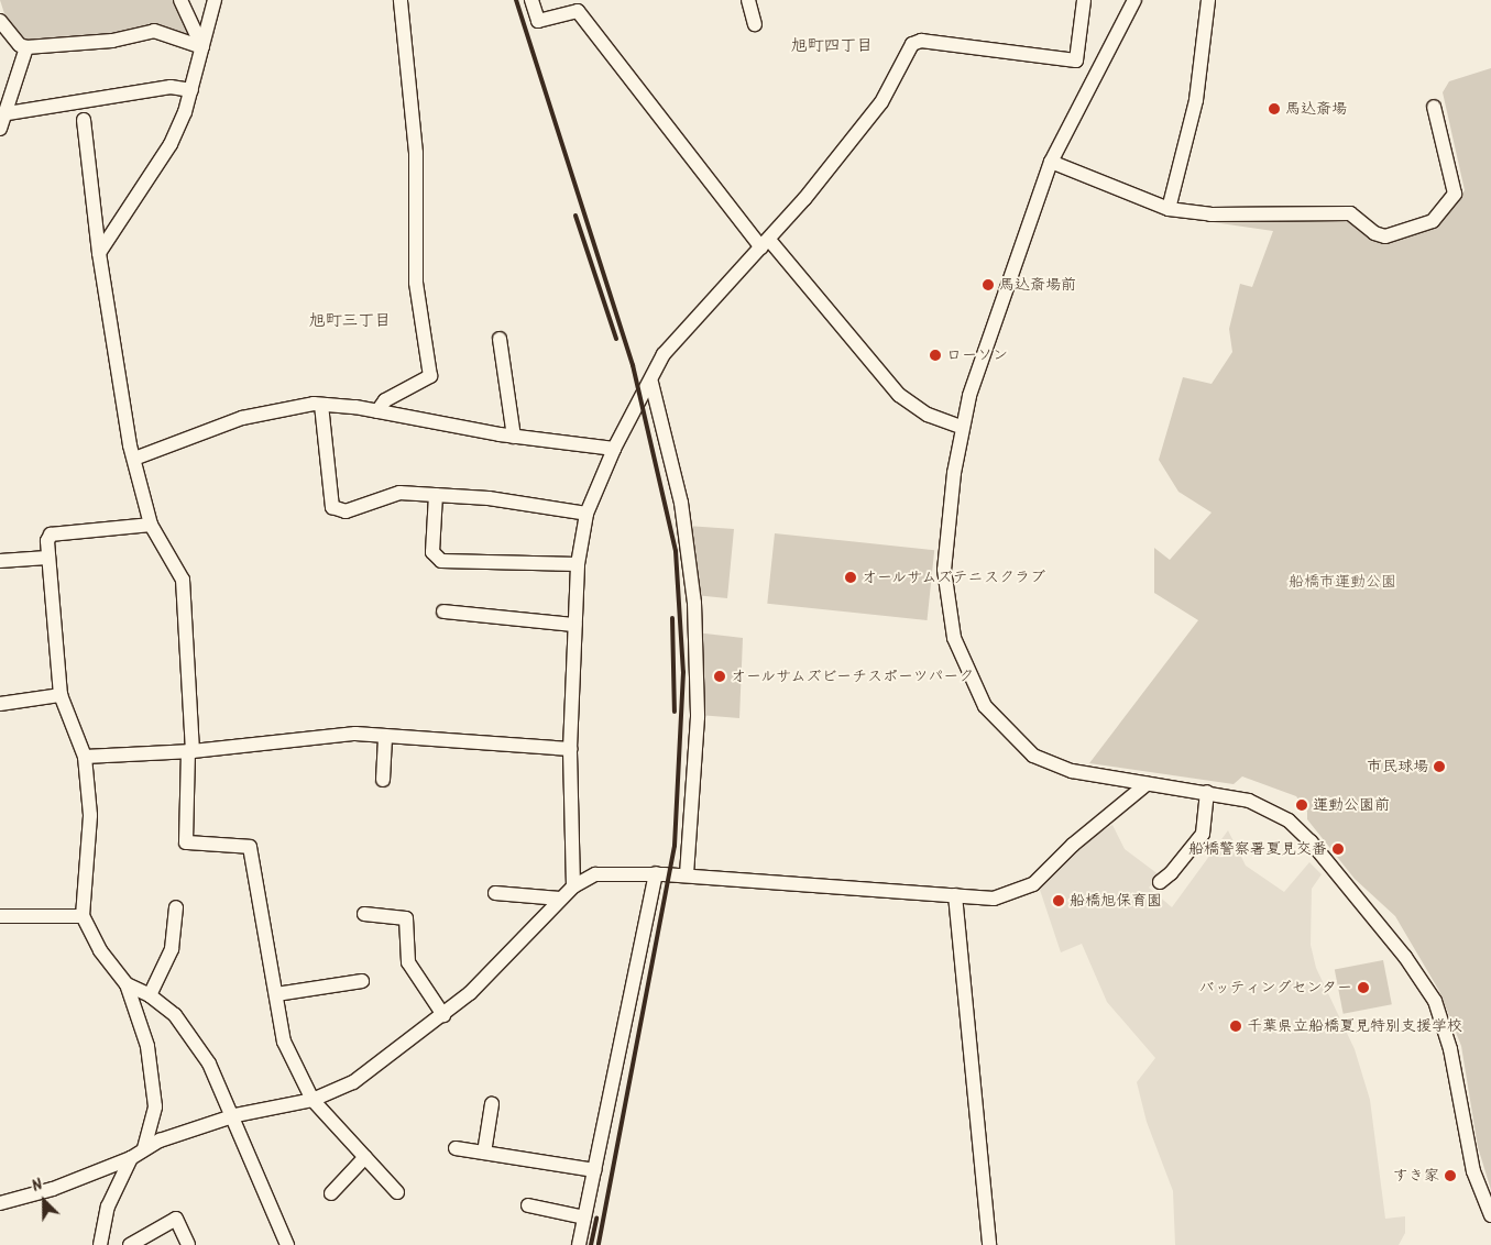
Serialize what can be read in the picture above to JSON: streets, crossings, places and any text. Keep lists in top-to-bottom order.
{
  "districts": ["旭町四丁目", "旭町三丁目"],
  "parks": ["船橋市運動公園"],
  "places": [
    "馬込斎場",
    "馬込斎場前",
    "ローソン",
    "オールサムズテニスクラブ",
    "オールサムズビーチスポーツパーク",
    "市民球場",
    "運動公園前",
    "船橋警察署夏見交番",
    "船橋旭保育園",
    "バッティングセンター",
    "千葉県立船橋夏見特別支援学校",
    "すき家"
  ],
  "north": "top left"
}
